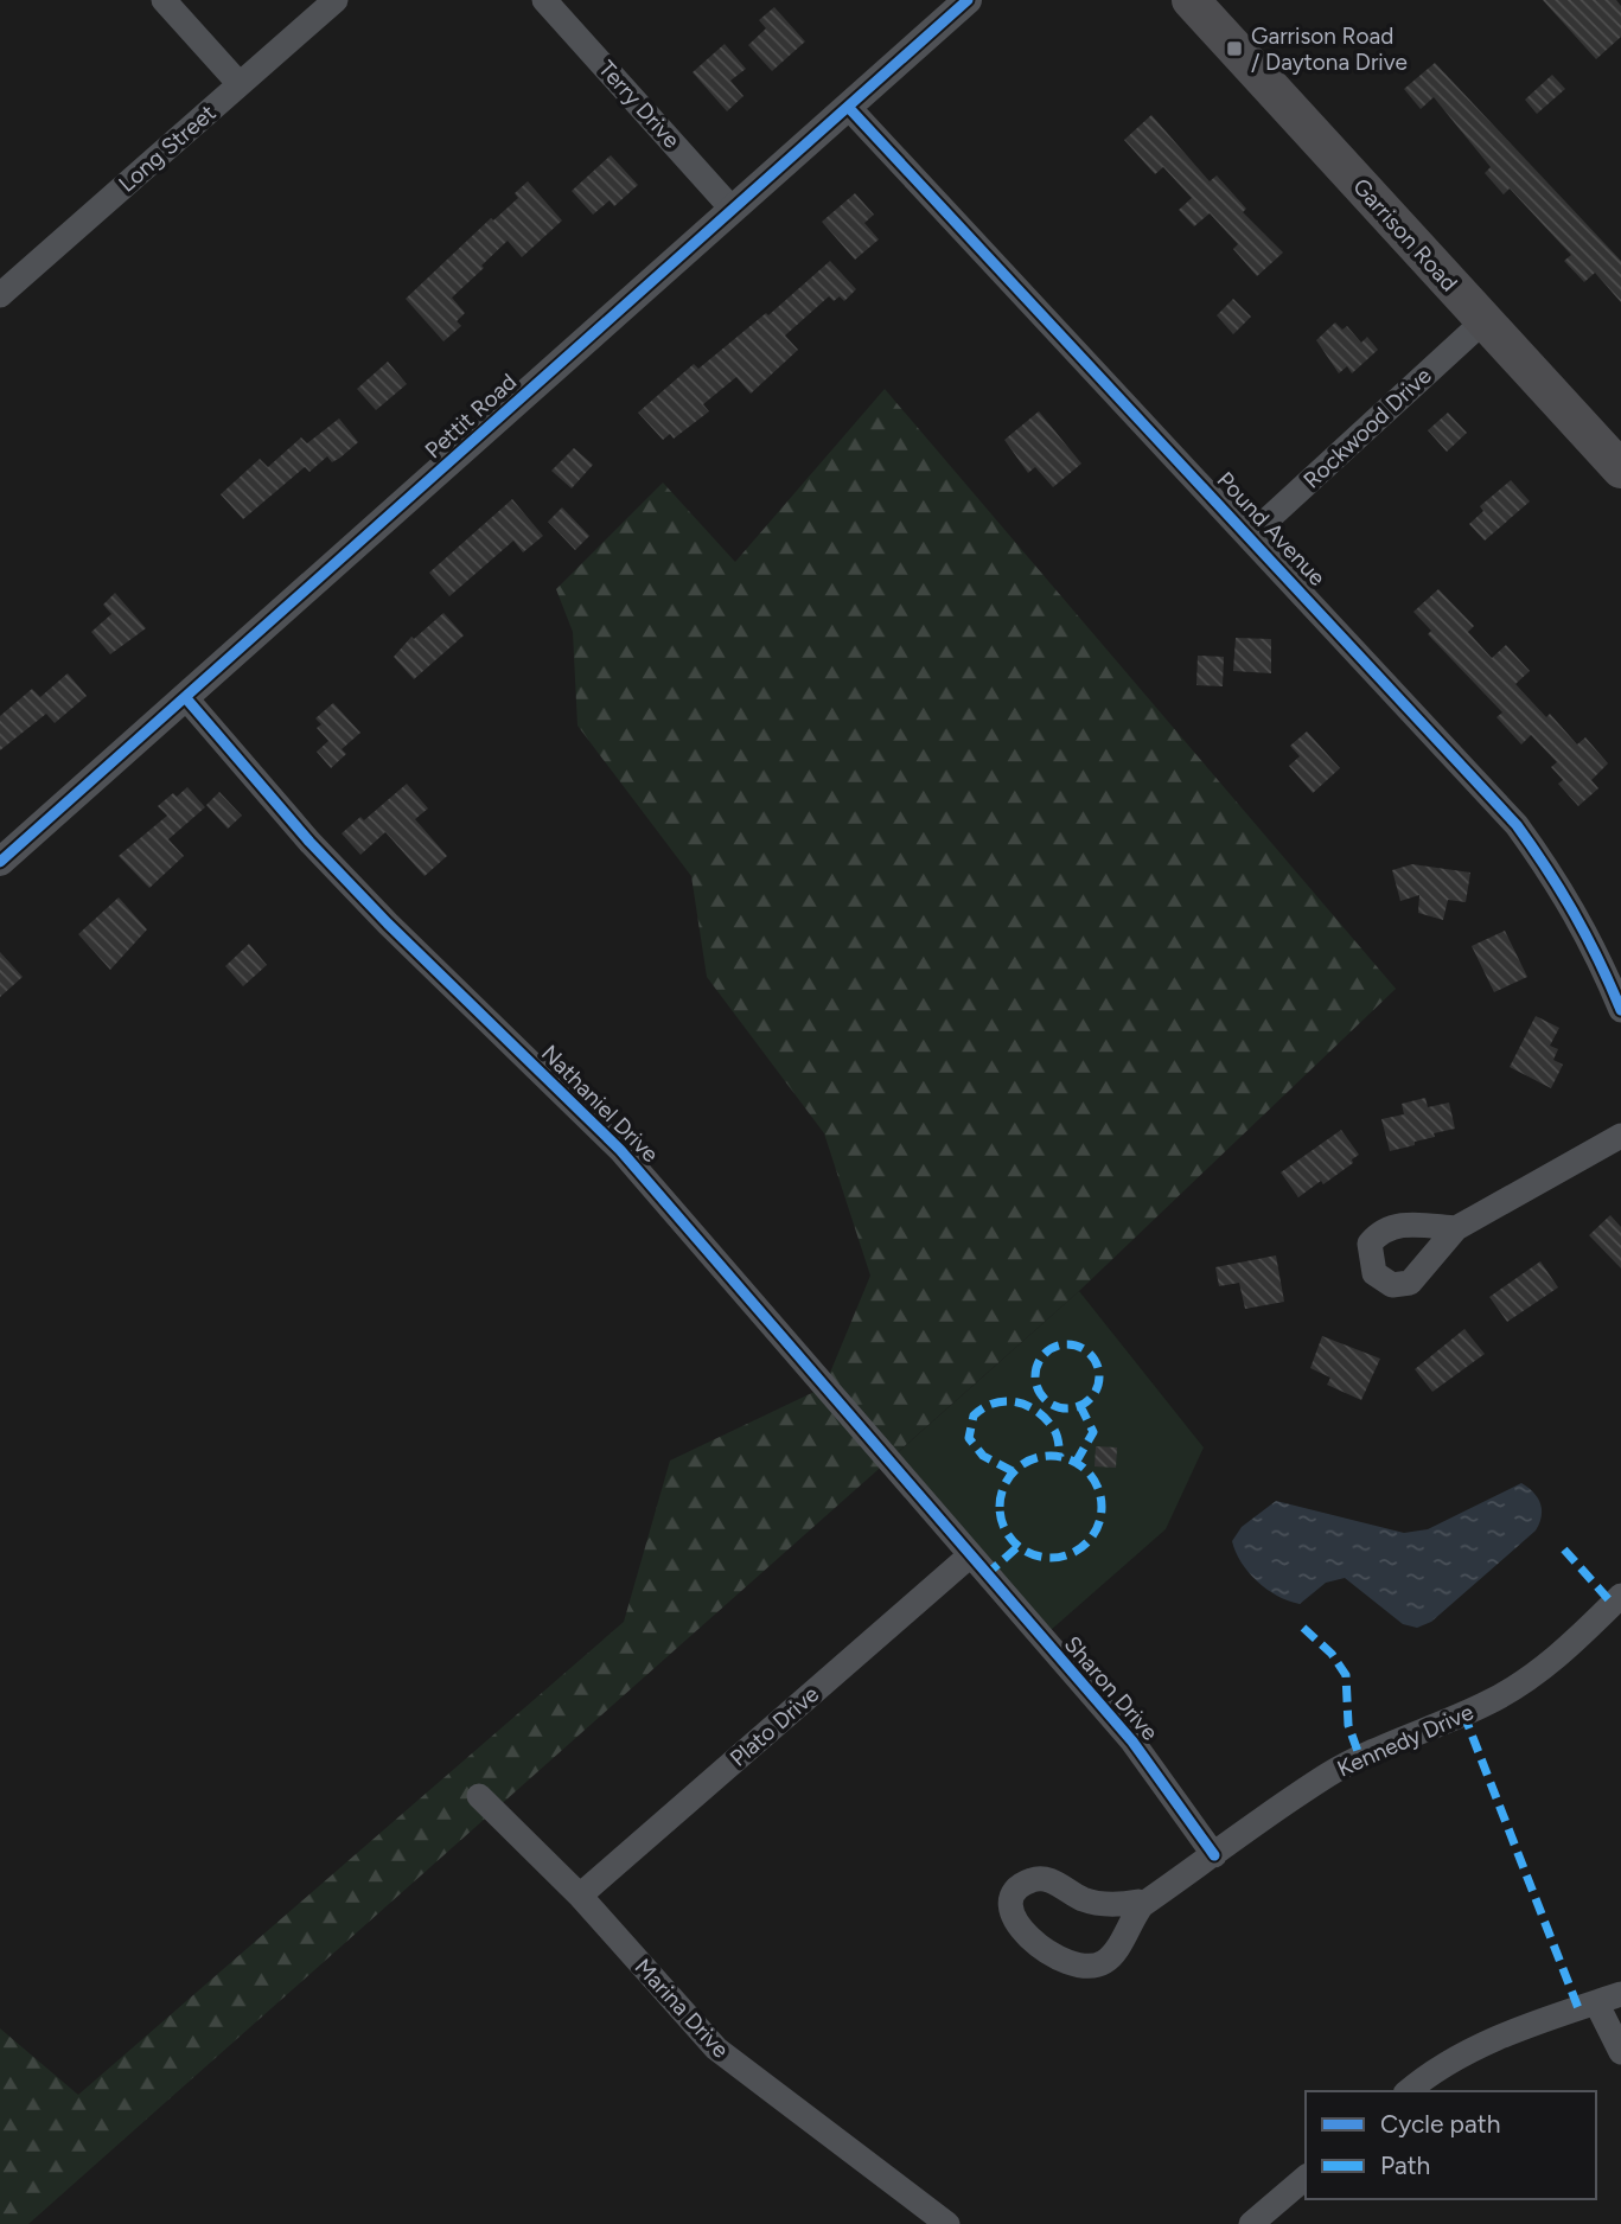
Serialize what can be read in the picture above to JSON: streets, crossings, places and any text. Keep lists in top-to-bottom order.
{
  "streets": {
    "main road": ["Garrison Road"],
    "street": [
      "Terry Drive",
      "Long Street",
      "Pettit Road",
      "Rockwood Drive",
      "Pound Avenue",
      "Nathaniel Drive",
      "Sharon Drive",
      "Plato Drive",
      "Kennedy Drive",
      "Marina Drive"
    ]
  },
  "crossings": [
    ["Terry Drive", "Pettit Road"],
    ["Garrison Road", "Rockwood Drive"],
    ["Pettit Road", "Pound Avenue"],
    ["Pettit Road", "Nathaniel Drive"],
    ["Rockwood Drive", "Pound Avenue"],
    ["Nathaniel Drive", "Sharon Drive"],
    ["Nathaniel Drive", "Plato Drive"],
    ["Sharon Drive", "Plato Drive"],
    ["Sharon Drive", "Kennedy Drive"],
    ["Plato Drive", "Marina Drive"]
  ],
  "places": {
    "transit": ["Garrison Road / Daytona Drive"]
  },
  "legend": ["Cycle path", "Path"]
}
